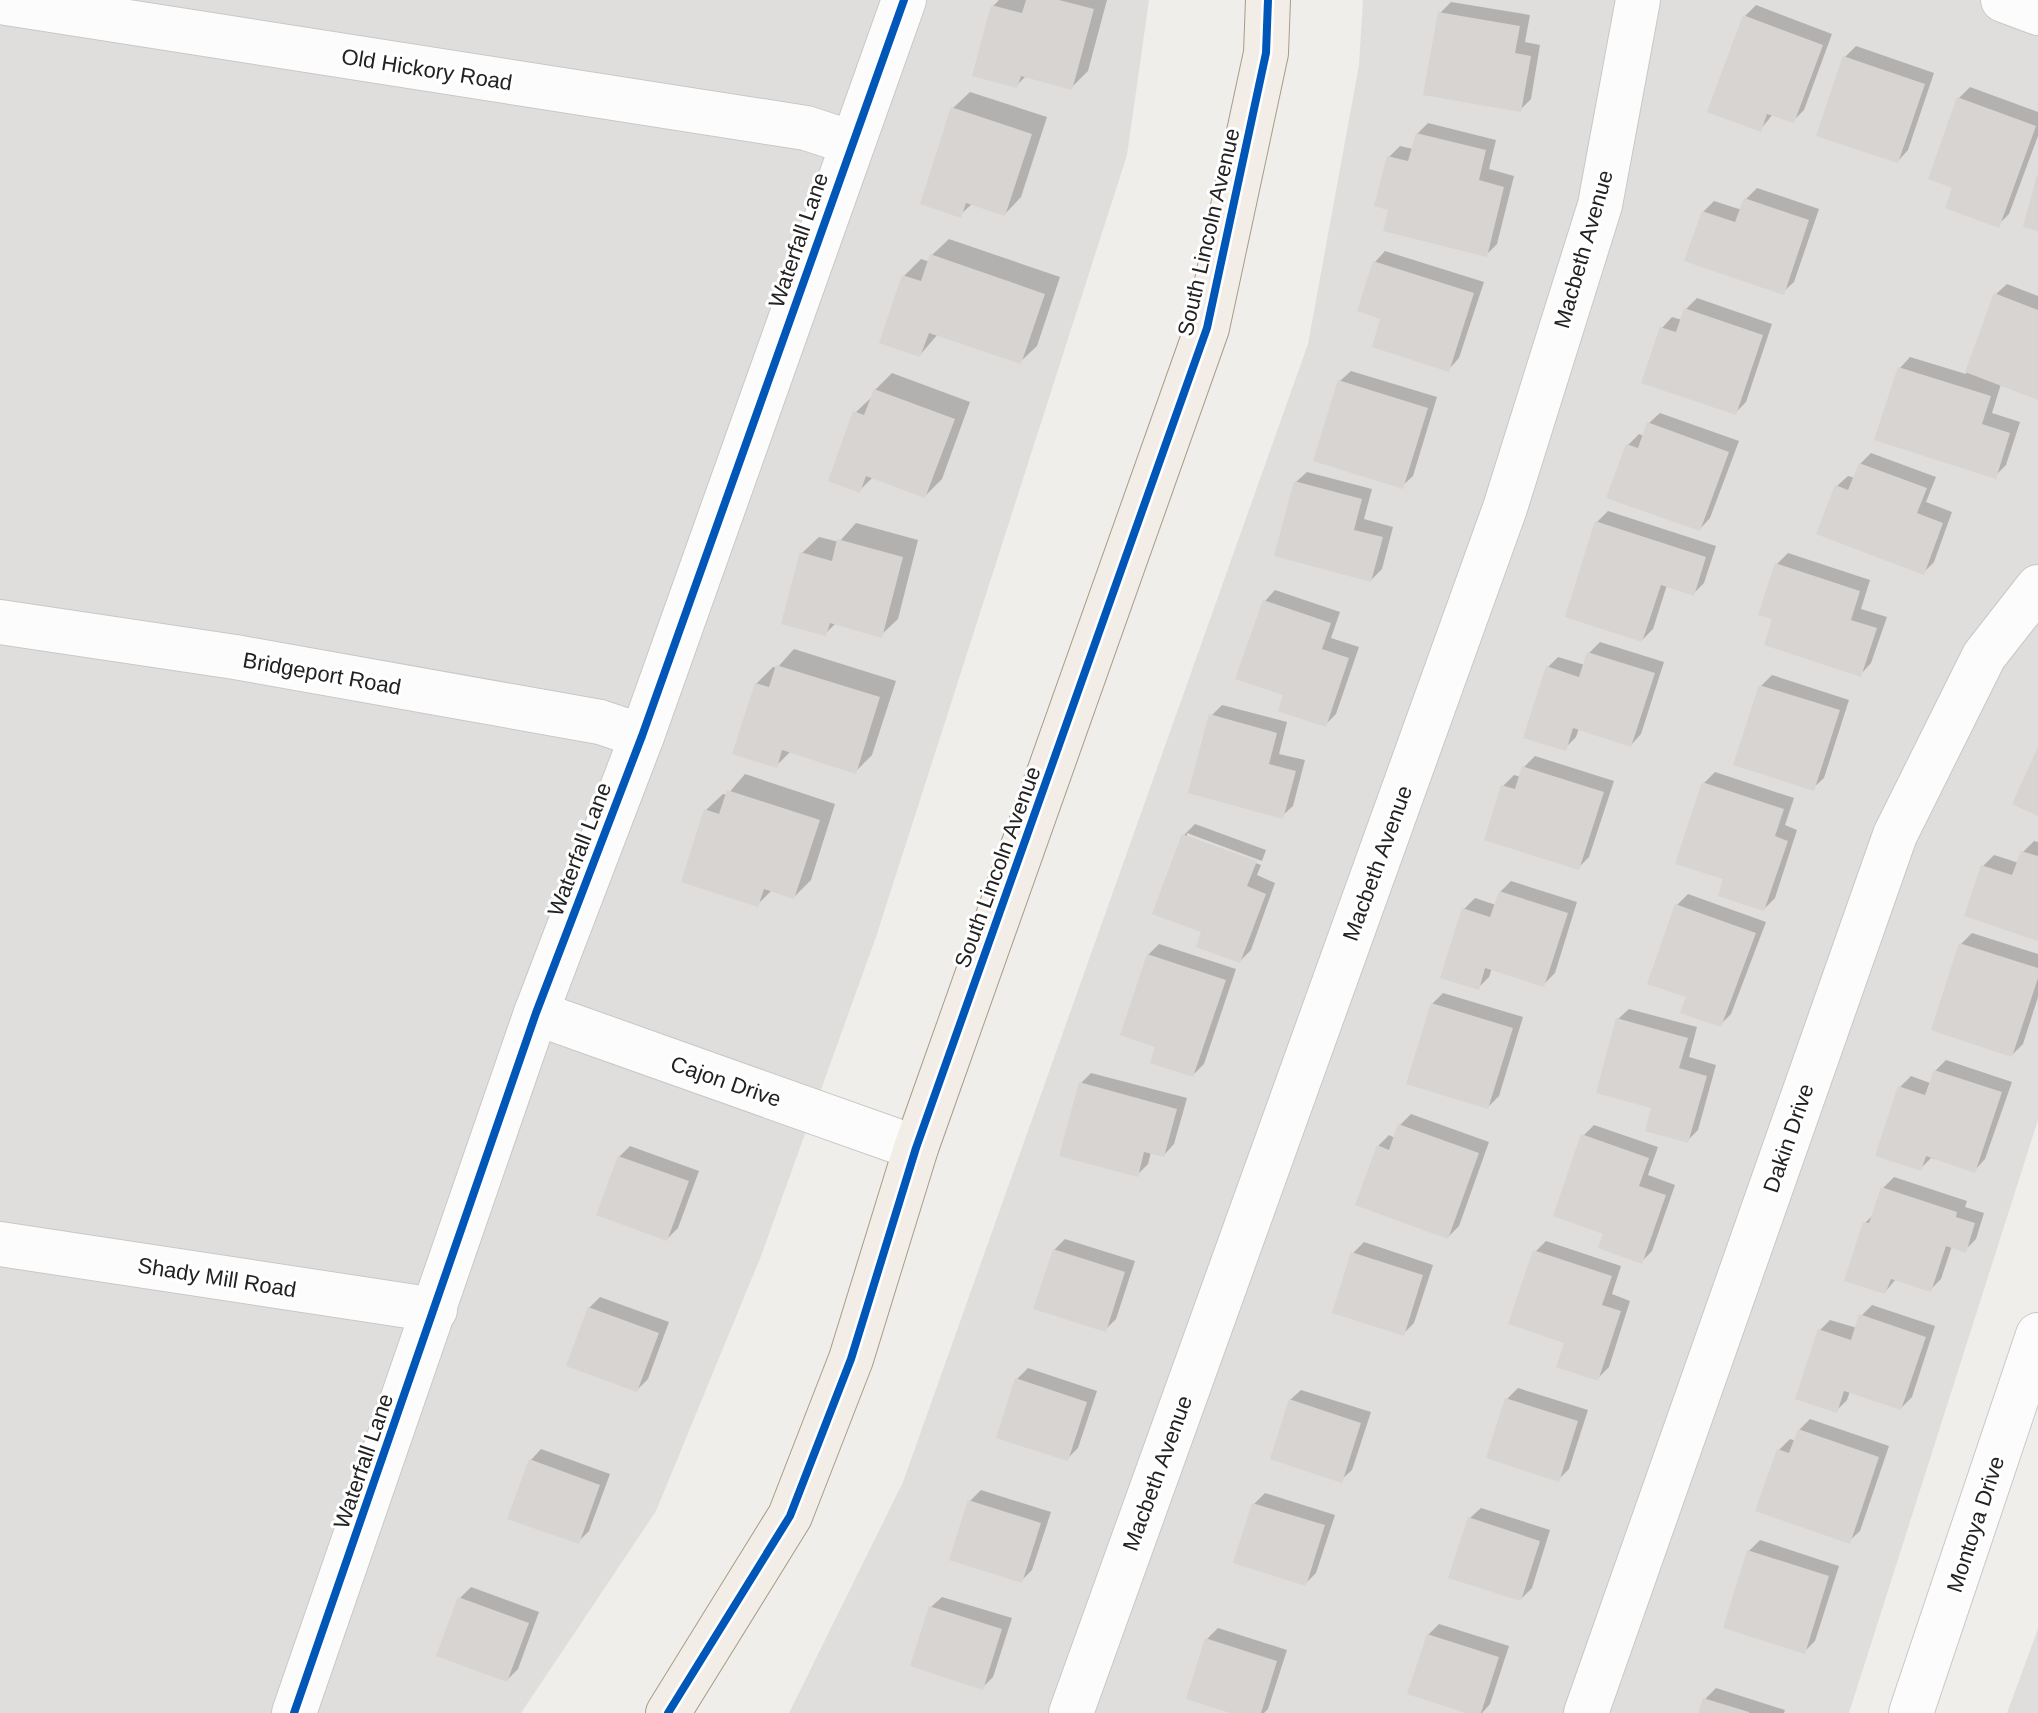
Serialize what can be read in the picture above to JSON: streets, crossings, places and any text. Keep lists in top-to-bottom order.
{
  "streets": {
    "main road": ["South Lincoln Avenue"],
    "street": [
      "Old Hickory Road",
      "Waterfall Lane",
      "Macbeth Avenue",
      "Bridgeport Road",
      "Cajon Drive",
      "Dakin Drive",
      "Shady Mill Road",
      "Montoya Drive"
    ]
  },
  "crossings": [
    ["Old Hickory Road", "Waterfall Lane"],
    ["South Lincoln Avenue", "Cajon Drive"],
    ["Waterfall Lane", "Bridgeport Road"],
    ["Waterfall Lane", "Cajon Drive"],
    ["Waterfall Lane", "Shady Mill Road"]
  ]
}
